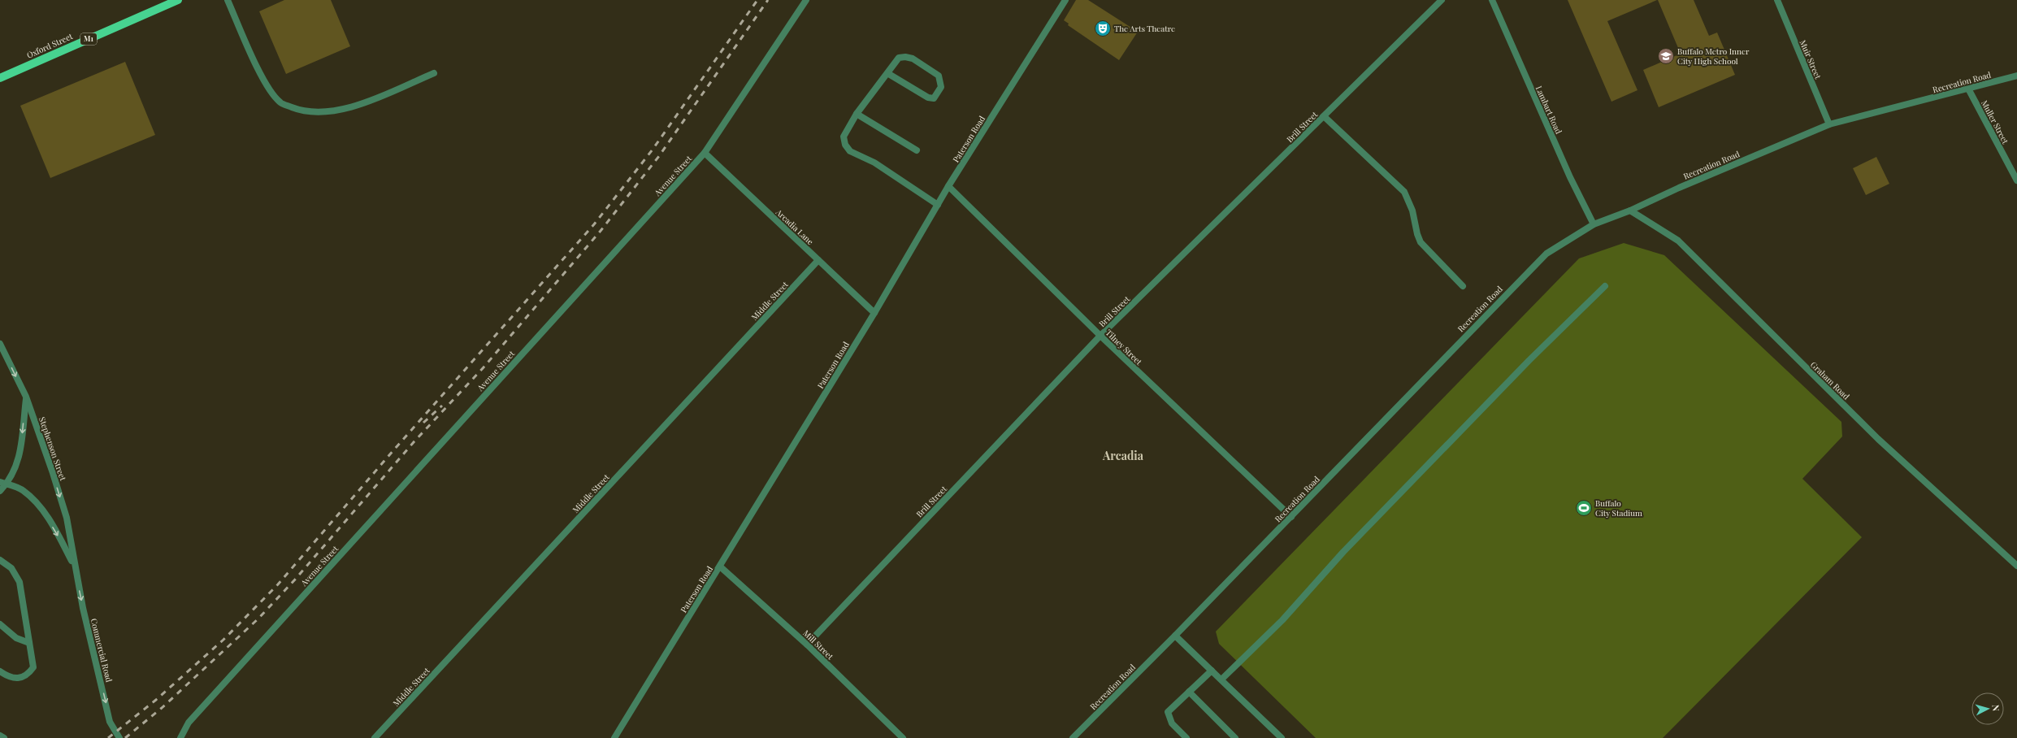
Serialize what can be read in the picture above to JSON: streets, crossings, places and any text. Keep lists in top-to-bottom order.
{
  "streets": {
    "main road": ["M1", "Oxford Street"],
    "street": [
      "Muir Street",
      "Recreation Road",
      "Lambart Road",
      "Muller Street",
      "Brill Street",
      "Paterson Road",
      "Avenue Street",
      "Arcadia Lane",
      "Middle Street",
      "Tilney Street",
      "Graham Road",
      "Stephenson Street",
      "Mill Street",
      "Commercial Road"
    ]
  },
  "crossings": [
    ["Muir Street", "Recreation Road"],
    ["Recreation Road", "Lambart Road"],
    ["Recreation Road", "Muller Street"],
    ["Recreation Road", "Tilney Street"],
    ["Recreation Road", "Graham Road"],
    ["Brill Street", "Tilney Street"],
    ["Brill Street", "Mill Street"],
    ["Paterson Road", "Arcadia Lane"],
    ["Paterson Road", "Tilney Street"],
    ["Paterson Road", "Mill Street"],
    ["Avenue Street", "Arcadia Lane"],
    ["Arcadia Lane", "Middle Street"],
    ["Stephenson Street", "Commercial Road"]
  ],
  "one_way": ["Stephenson Street", "Commercial Road"],
  "districts": ["Arcadia"],
  "places": {
    "theatre": ["The Arts Theatre"],
    "school or university": ["Buffalo Metro Inner City High School"],
    "sports": ["Buffalo City Stadium"]
  },
  "north": "right"
}
